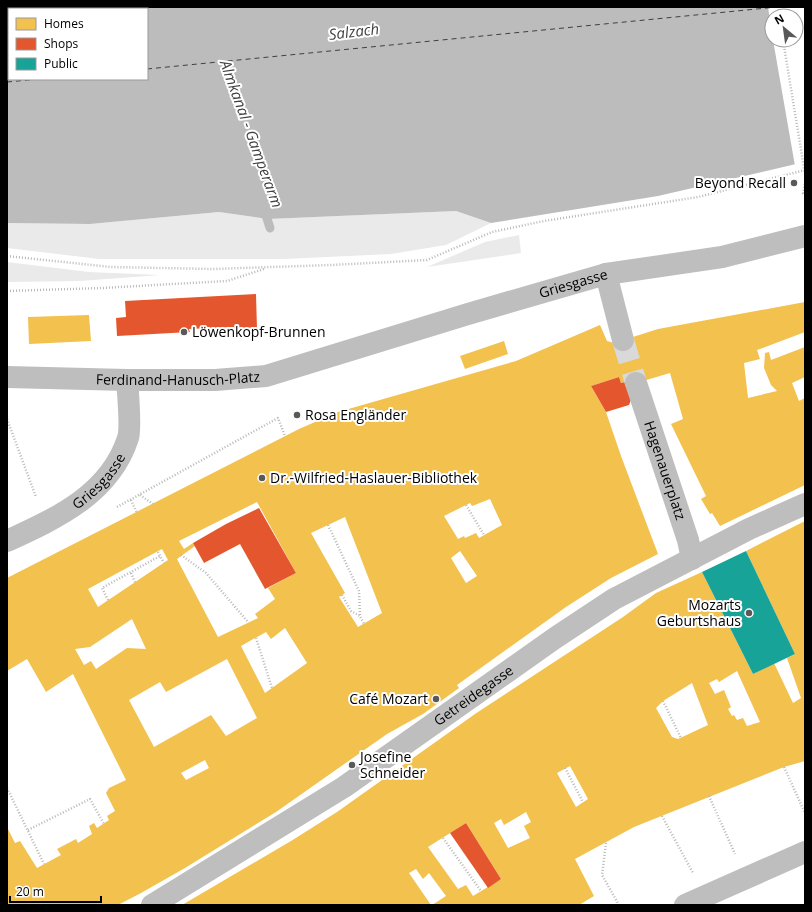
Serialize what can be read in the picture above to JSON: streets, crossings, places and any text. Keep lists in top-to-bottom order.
{
  "streets": {
    "street": [
      "Griesgasse",
      "Ferdinand-Hanusch-Platz",
      "Hagenauerplatz",
      "Getreidegasse"
    ]
  },
  "crossings": [
    ["Griesgasse", "Ferdinand-Hanusch-Platz"],
    ["Hagenauerplatz", "Getreidegasse"]
  ],
  "water": ["Salzach", "Almkanal - Gamperarm"],
  "places": [
    "Beyond Recall",
    "Löwenkopf-Brunnen",
    "Rosa Engländer",
    "Dr.-Wilfried-Haslauer-Bibliothek",
    "Mozarts Geburtshaus",
    "Café Mozart",
    "Josefine Schneider"
  ],
  "legend": ["Homes", "Shops", "Public"],
  "scale_bar": "20 m",
  "north": "top left"
}
